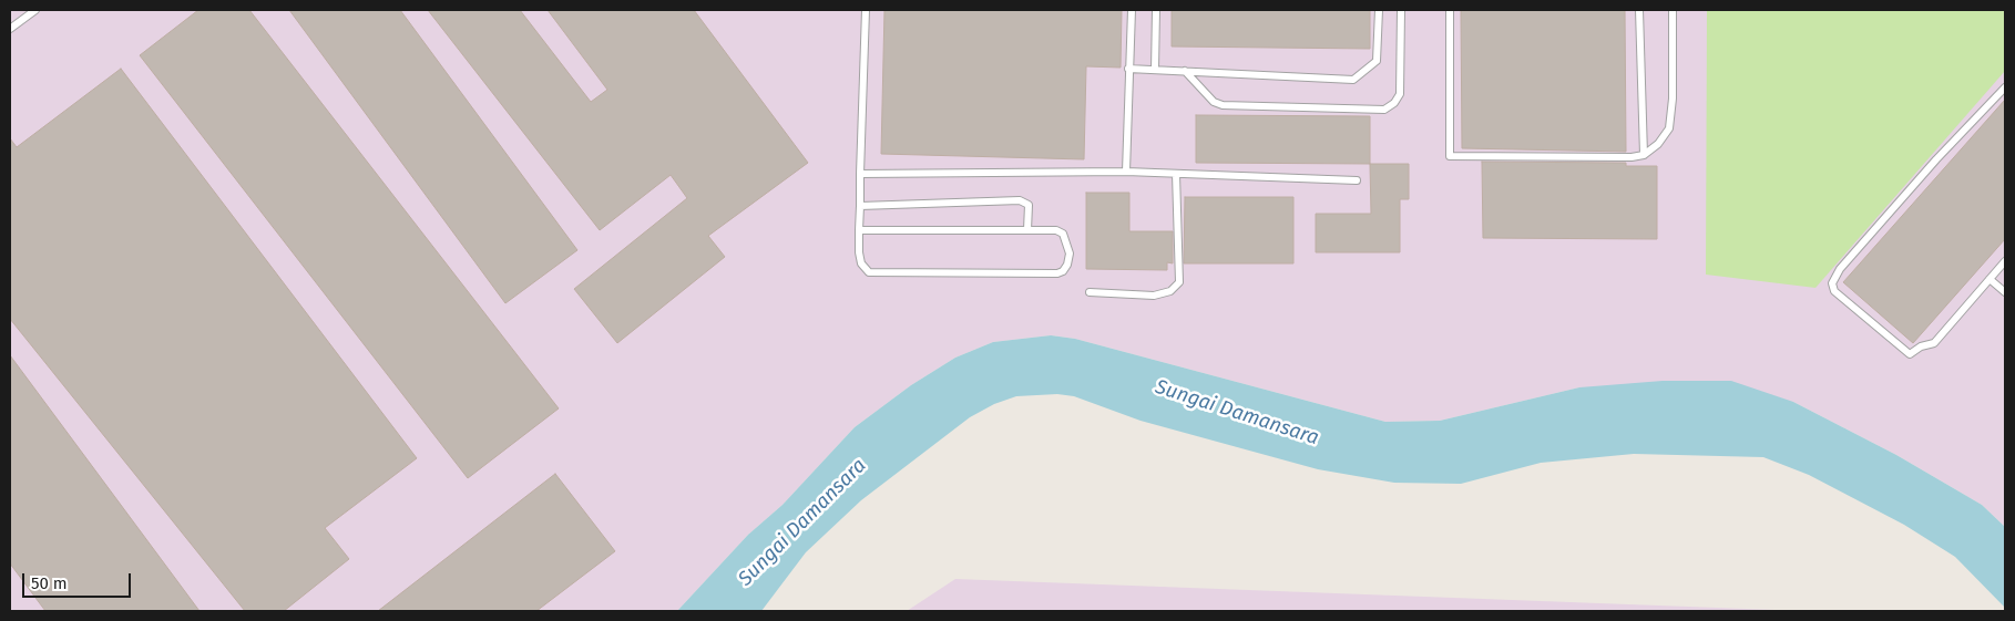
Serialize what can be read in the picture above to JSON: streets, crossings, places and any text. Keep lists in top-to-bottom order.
{
  "water": ["Sungai Damansara"],
  "scale_bar": "50 m"
}
